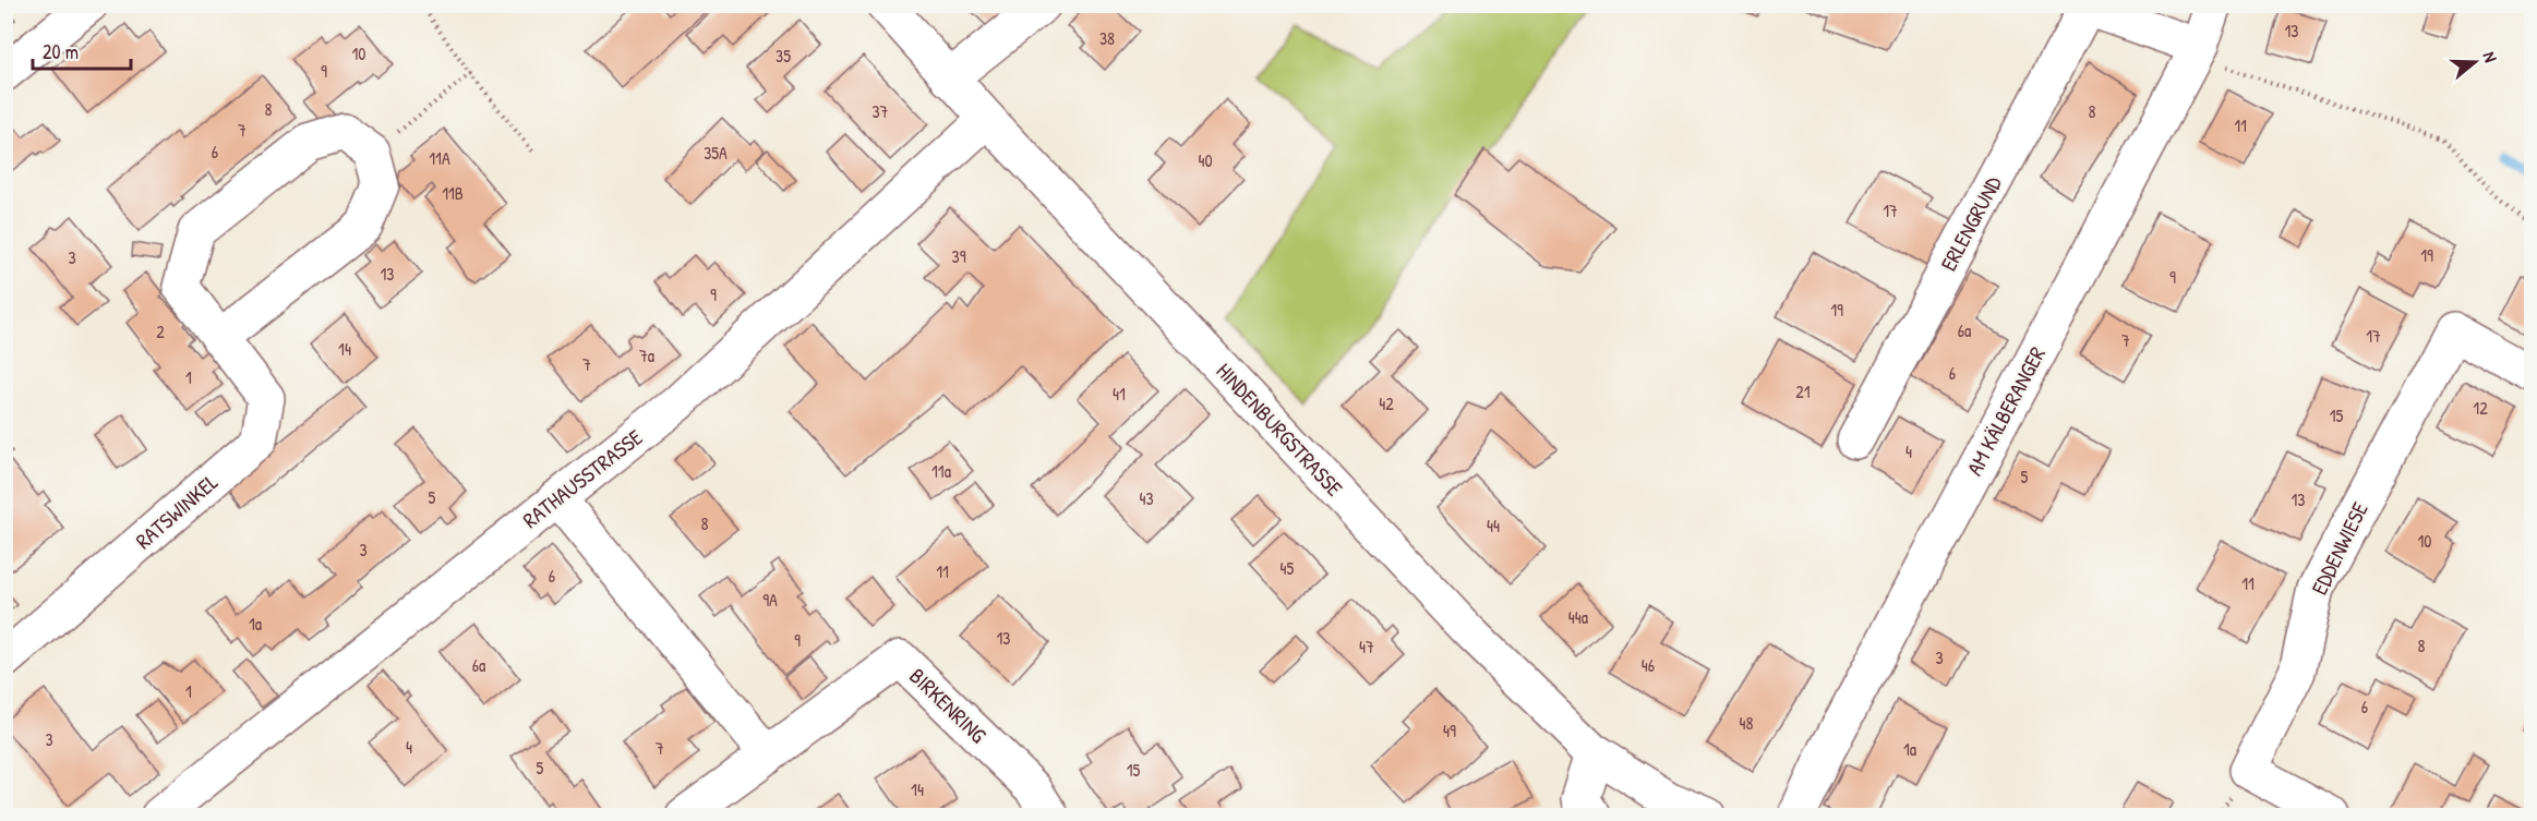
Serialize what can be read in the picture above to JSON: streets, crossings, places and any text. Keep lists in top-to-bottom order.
{
  "streets": {
    "street": [
      "ERLENGRUND",
      "AM KÄLBERANGER",
      "HINDENBURGSTRASSE",
      "RATHAUSSTRASSE",
      "RATSWINKEL",
      "EDDENWIESE",
      "BIRKENRING"
    ]
  },
  "crossings": [
    ["ERLENGRUND", "AM KÄLBERANGER"],
    ["HINDENBURGSTRASSE", "RATHAUSSTRASSE"]
  ],
  "house_numbers": [
    "13",
    "38",
    "10",
    "35",
    "9",
    "8",
    "37",
    "8",
    "11",
    "7",
    "6",
    "35A",
    "11A",
    "40",
    "11B",
    "17",
    "19",
    "39",
    "3",
    "13",
    "9",
    "9",
    "19",
    "6a",
    "2",
    "17",
    "7",
    "14",
    "7a",
    "7",
    "6",
    "1",
    "21",
    "41",
    "42",
    "12",
    "15",
    "4",
    "11a",
    "5",
    "5",
    "43",
    "13",
    "8",
    "44",
    "10",
    "3",
    "45",
    "11",
    "6",
    "11",
    "9A",
    "44a",
    "1a",
    "13",
    "9",
    "8",
    "47",
    "3",
    "6a",
    "46",
    "1",
    "6",
    "48",
    "49",
    "3",
    "4",
    "7",
    "1a",
    "5",
    "15",
    "14"
  ],
  "scale_bar": "20 m",
  "north": "right"
}
